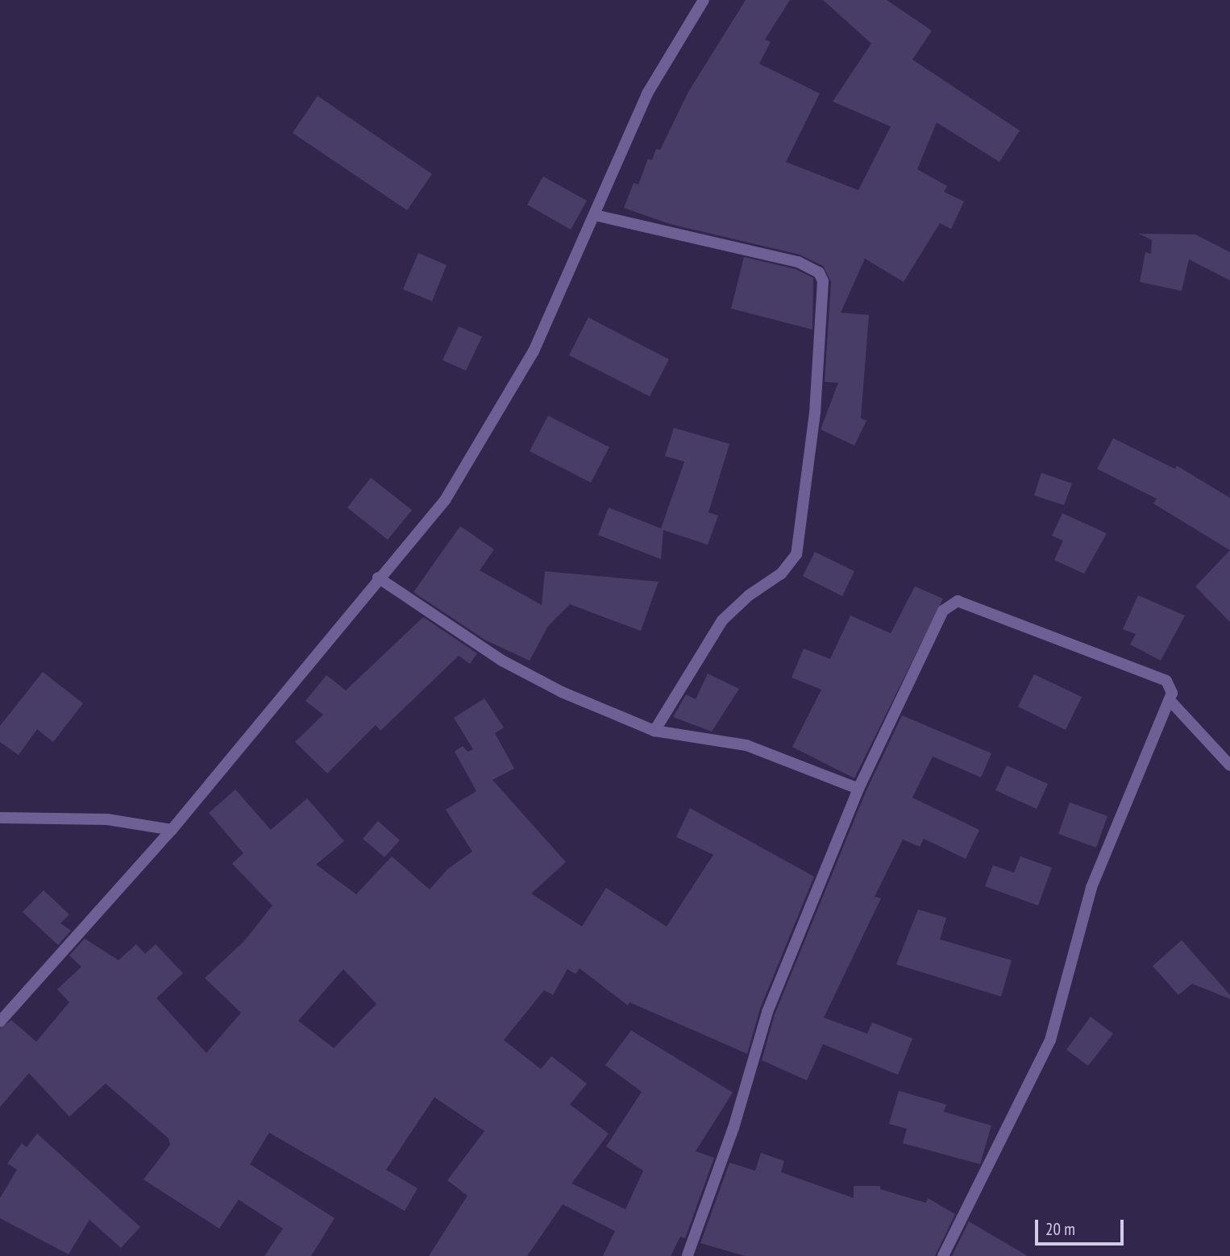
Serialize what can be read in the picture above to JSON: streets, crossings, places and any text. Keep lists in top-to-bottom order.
{
  "scale_bar": "20 m"
}
